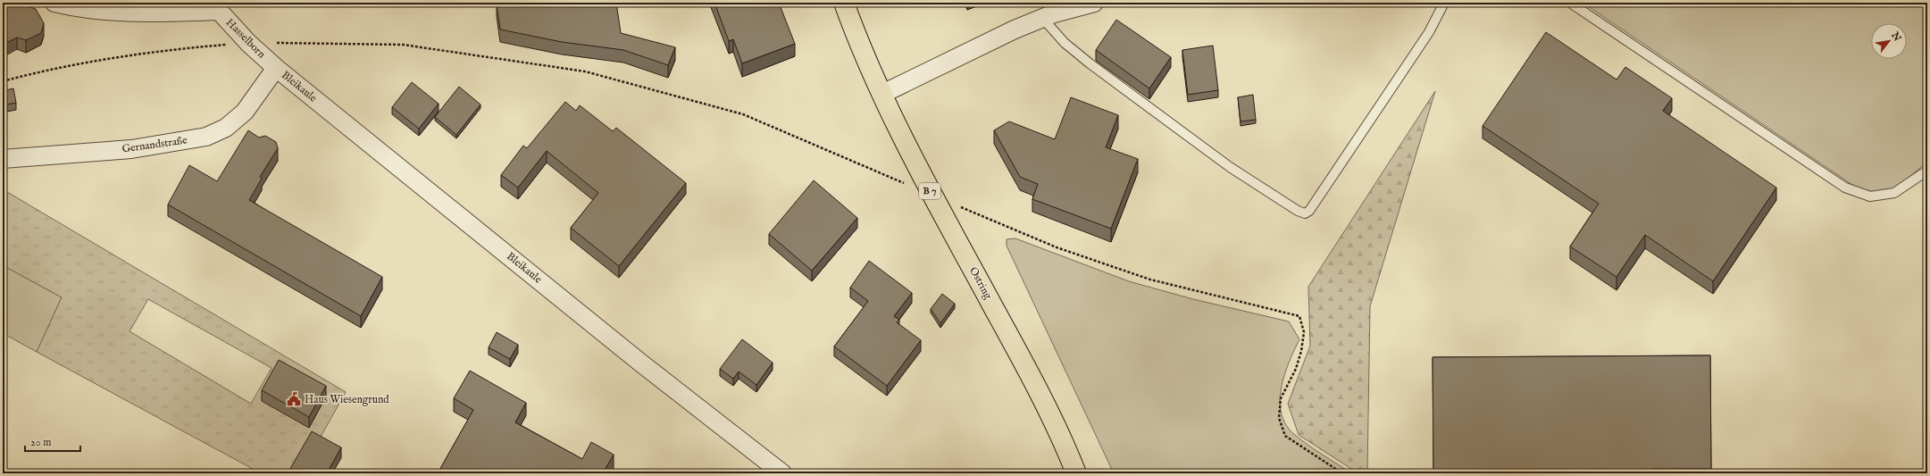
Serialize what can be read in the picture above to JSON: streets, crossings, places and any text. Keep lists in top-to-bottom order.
{
  "streets": {
    "main road": ["B 7", "Ostring"],
    "street": ["Hasselborn", "Bleikaule", "Gernandstraße"]
  },
  "crossings": [
    ["Hasselborn", "Bleikaule"],
    ["Hasselborn", "Gernandstraße"],
    ["Bleikaule", "Gernandstraße"]
  ],
  "places": {
    "public building": ["Haus Wiesengrund"]
  },
  "scale_bar": "20 m",
  "north": "top right"
}
